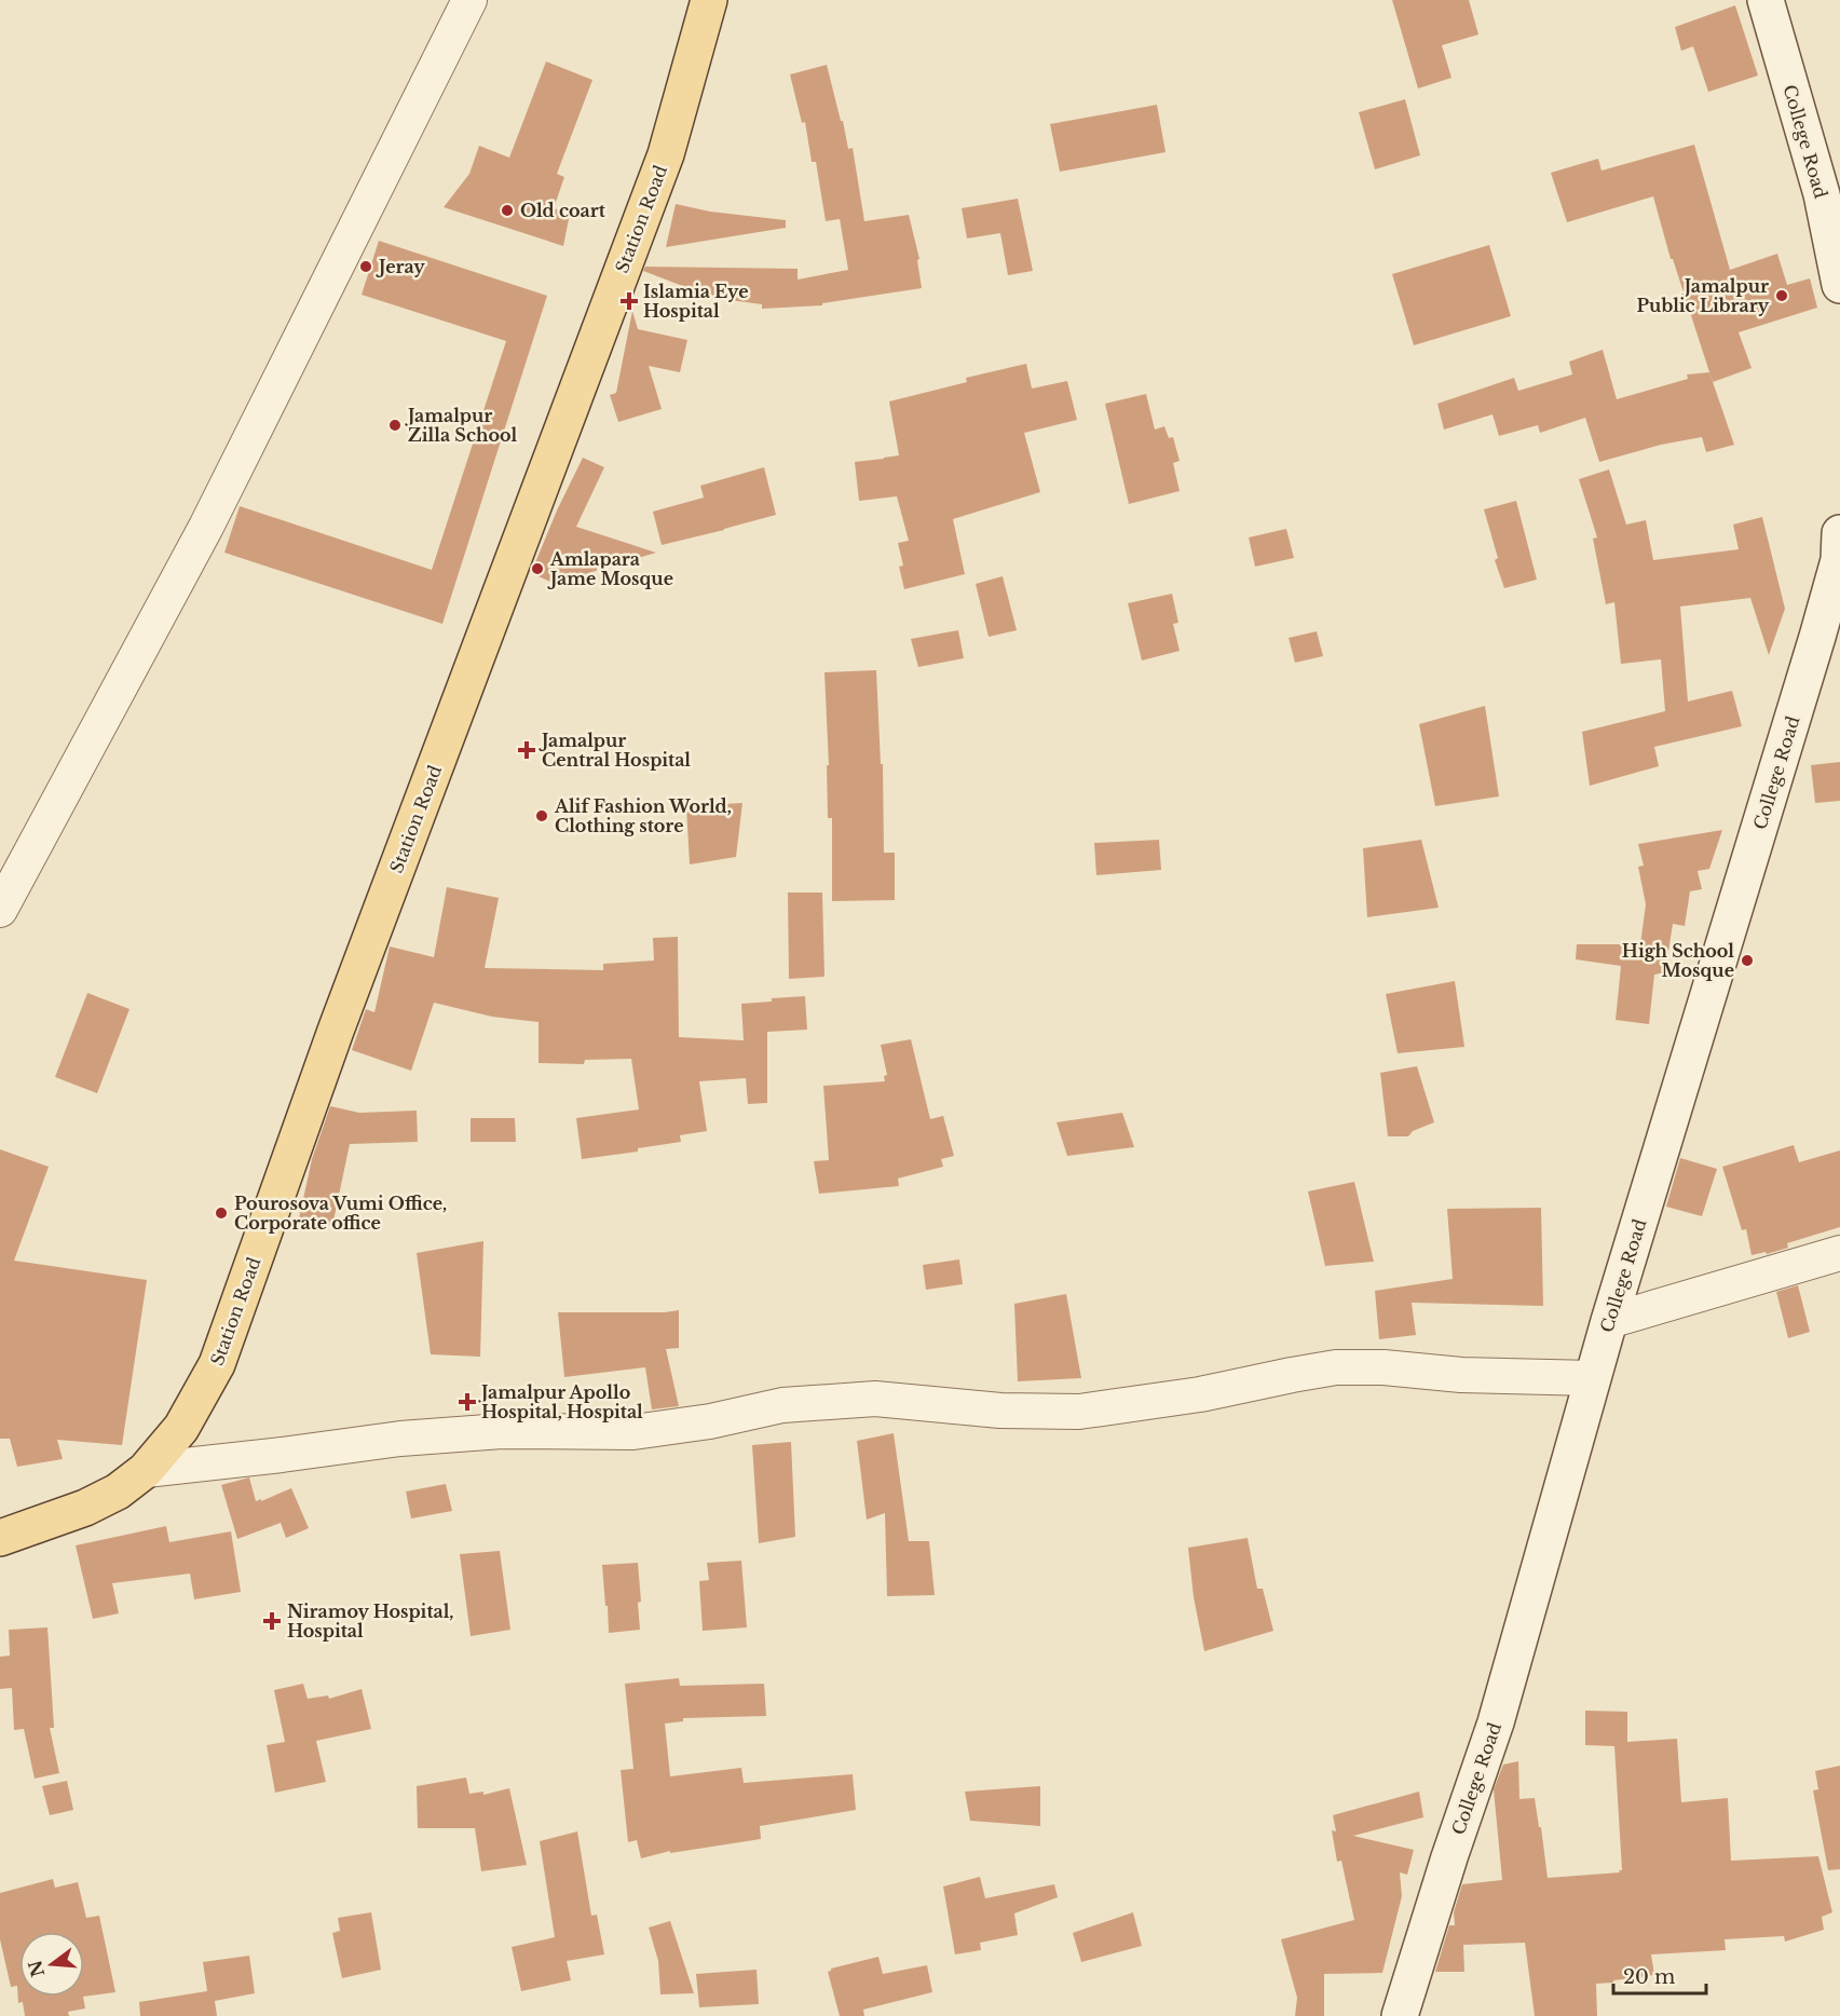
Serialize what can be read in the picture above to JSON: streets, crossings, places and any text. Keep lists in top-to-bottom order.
{
  "streets": {
    "main road": ["College Road", "Station Road"]
  },
  "places": {
    "other": [
      "Old coart",
      "Jeray",
      "Jamalpur Public Library",
      "Jamalpur Zilla School",
      "Amlapara Jame Mosque",
      "Alif Fashion World, Clothing store",
      "High School Mosque",
      "Pourosova Vumi Office, Corporate office"
    ],
    "health": [
      "Islamia Eye Hospital",
      "Jamalpur Central Hospital",
      "Jamalpur Apollo Hospital, Hospital",
      "Niramoy Hospital, Hospital"
    ]
  },
  "scale_bar": "20 m",
  "north": "left"
}
